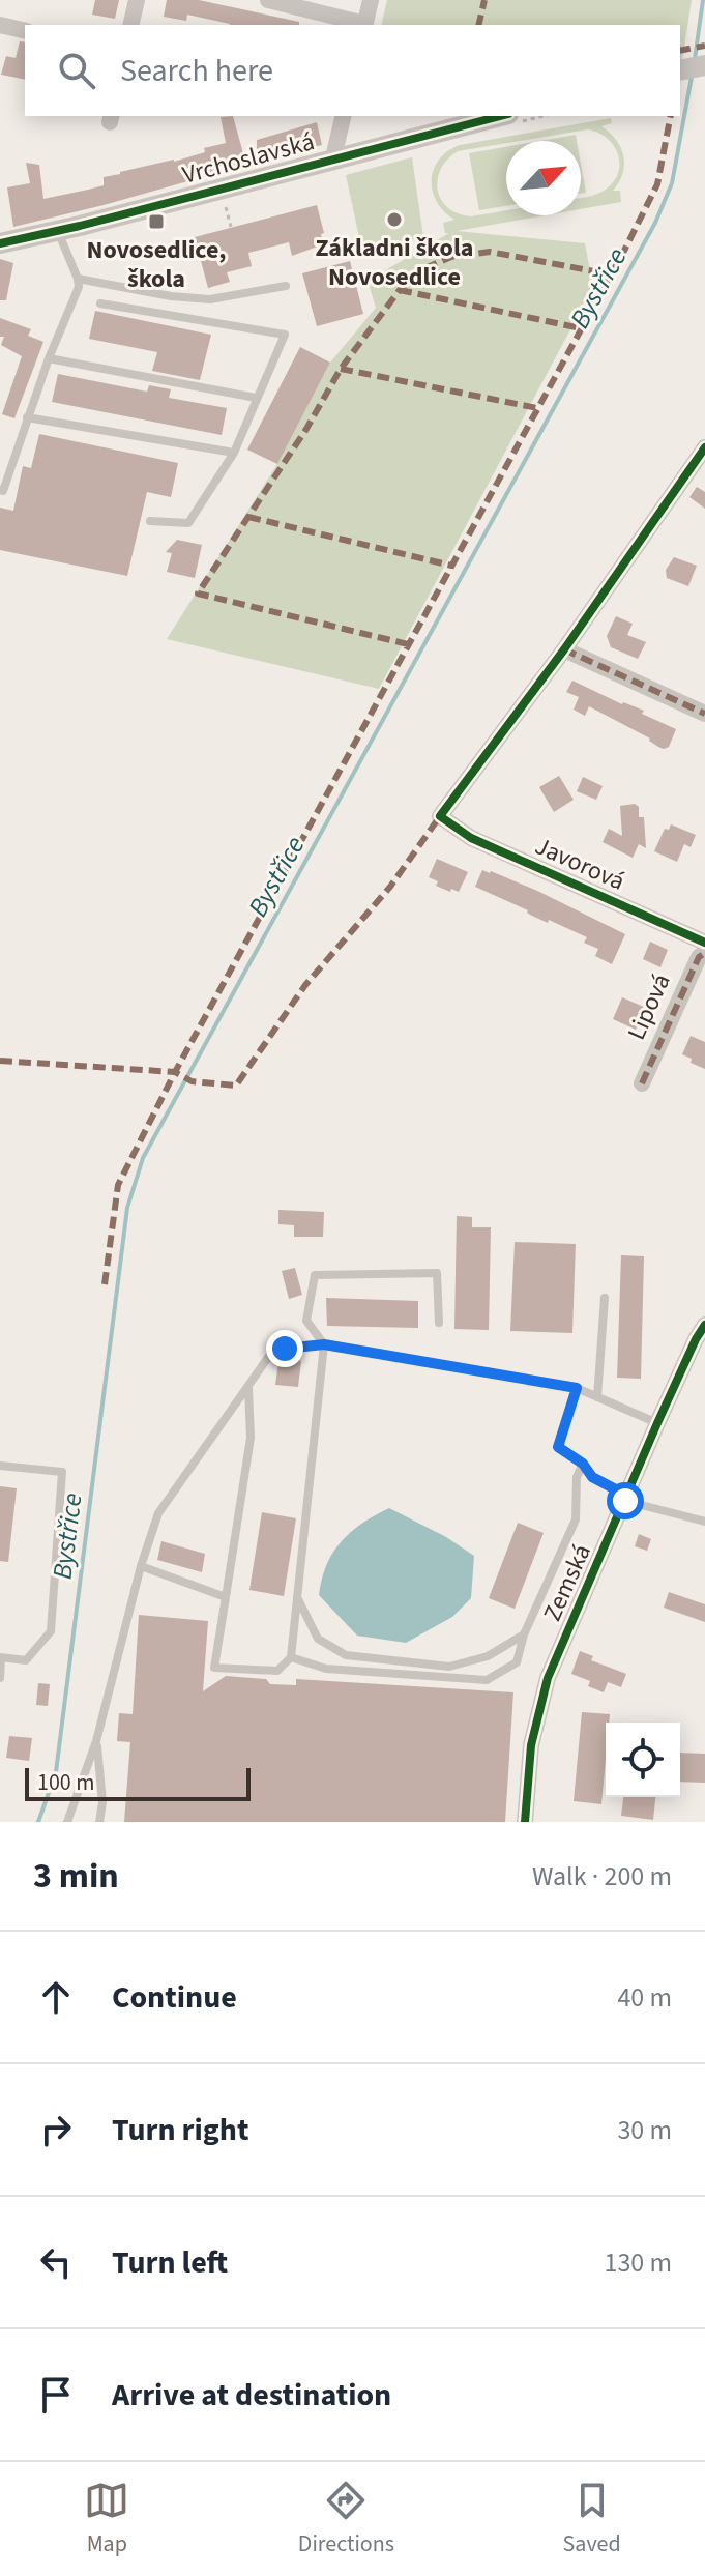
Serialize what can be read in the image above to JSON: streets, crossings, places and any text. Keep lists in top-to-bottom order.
{
  "streets": {
    "street": [
      "Vrchoslavská",
      "Javorová",
      "Lipová",
      "Zemská"
    ]
  },
  "water": ["Bystřice"],
  "places": {
    "other": ["Základni škola Novosedlice"],
    "transit": ["Novosedlice, škola"]
  },
  "scale_bar": "100 m",
  "north": "top right",
  "page": {
    "search": "Search here",
    "scale": "100 m",
    "heading": ["3 min", "Walk · 200 m"],
    "list": [
      ["Continue", "40 m"],
      ["Turn right", "30 m"],
      ["Turn left", "130 m"],
      "Arrive at destination"
    ],
    "nav": ["Map", "Directions", "Saved"]
  }
}
